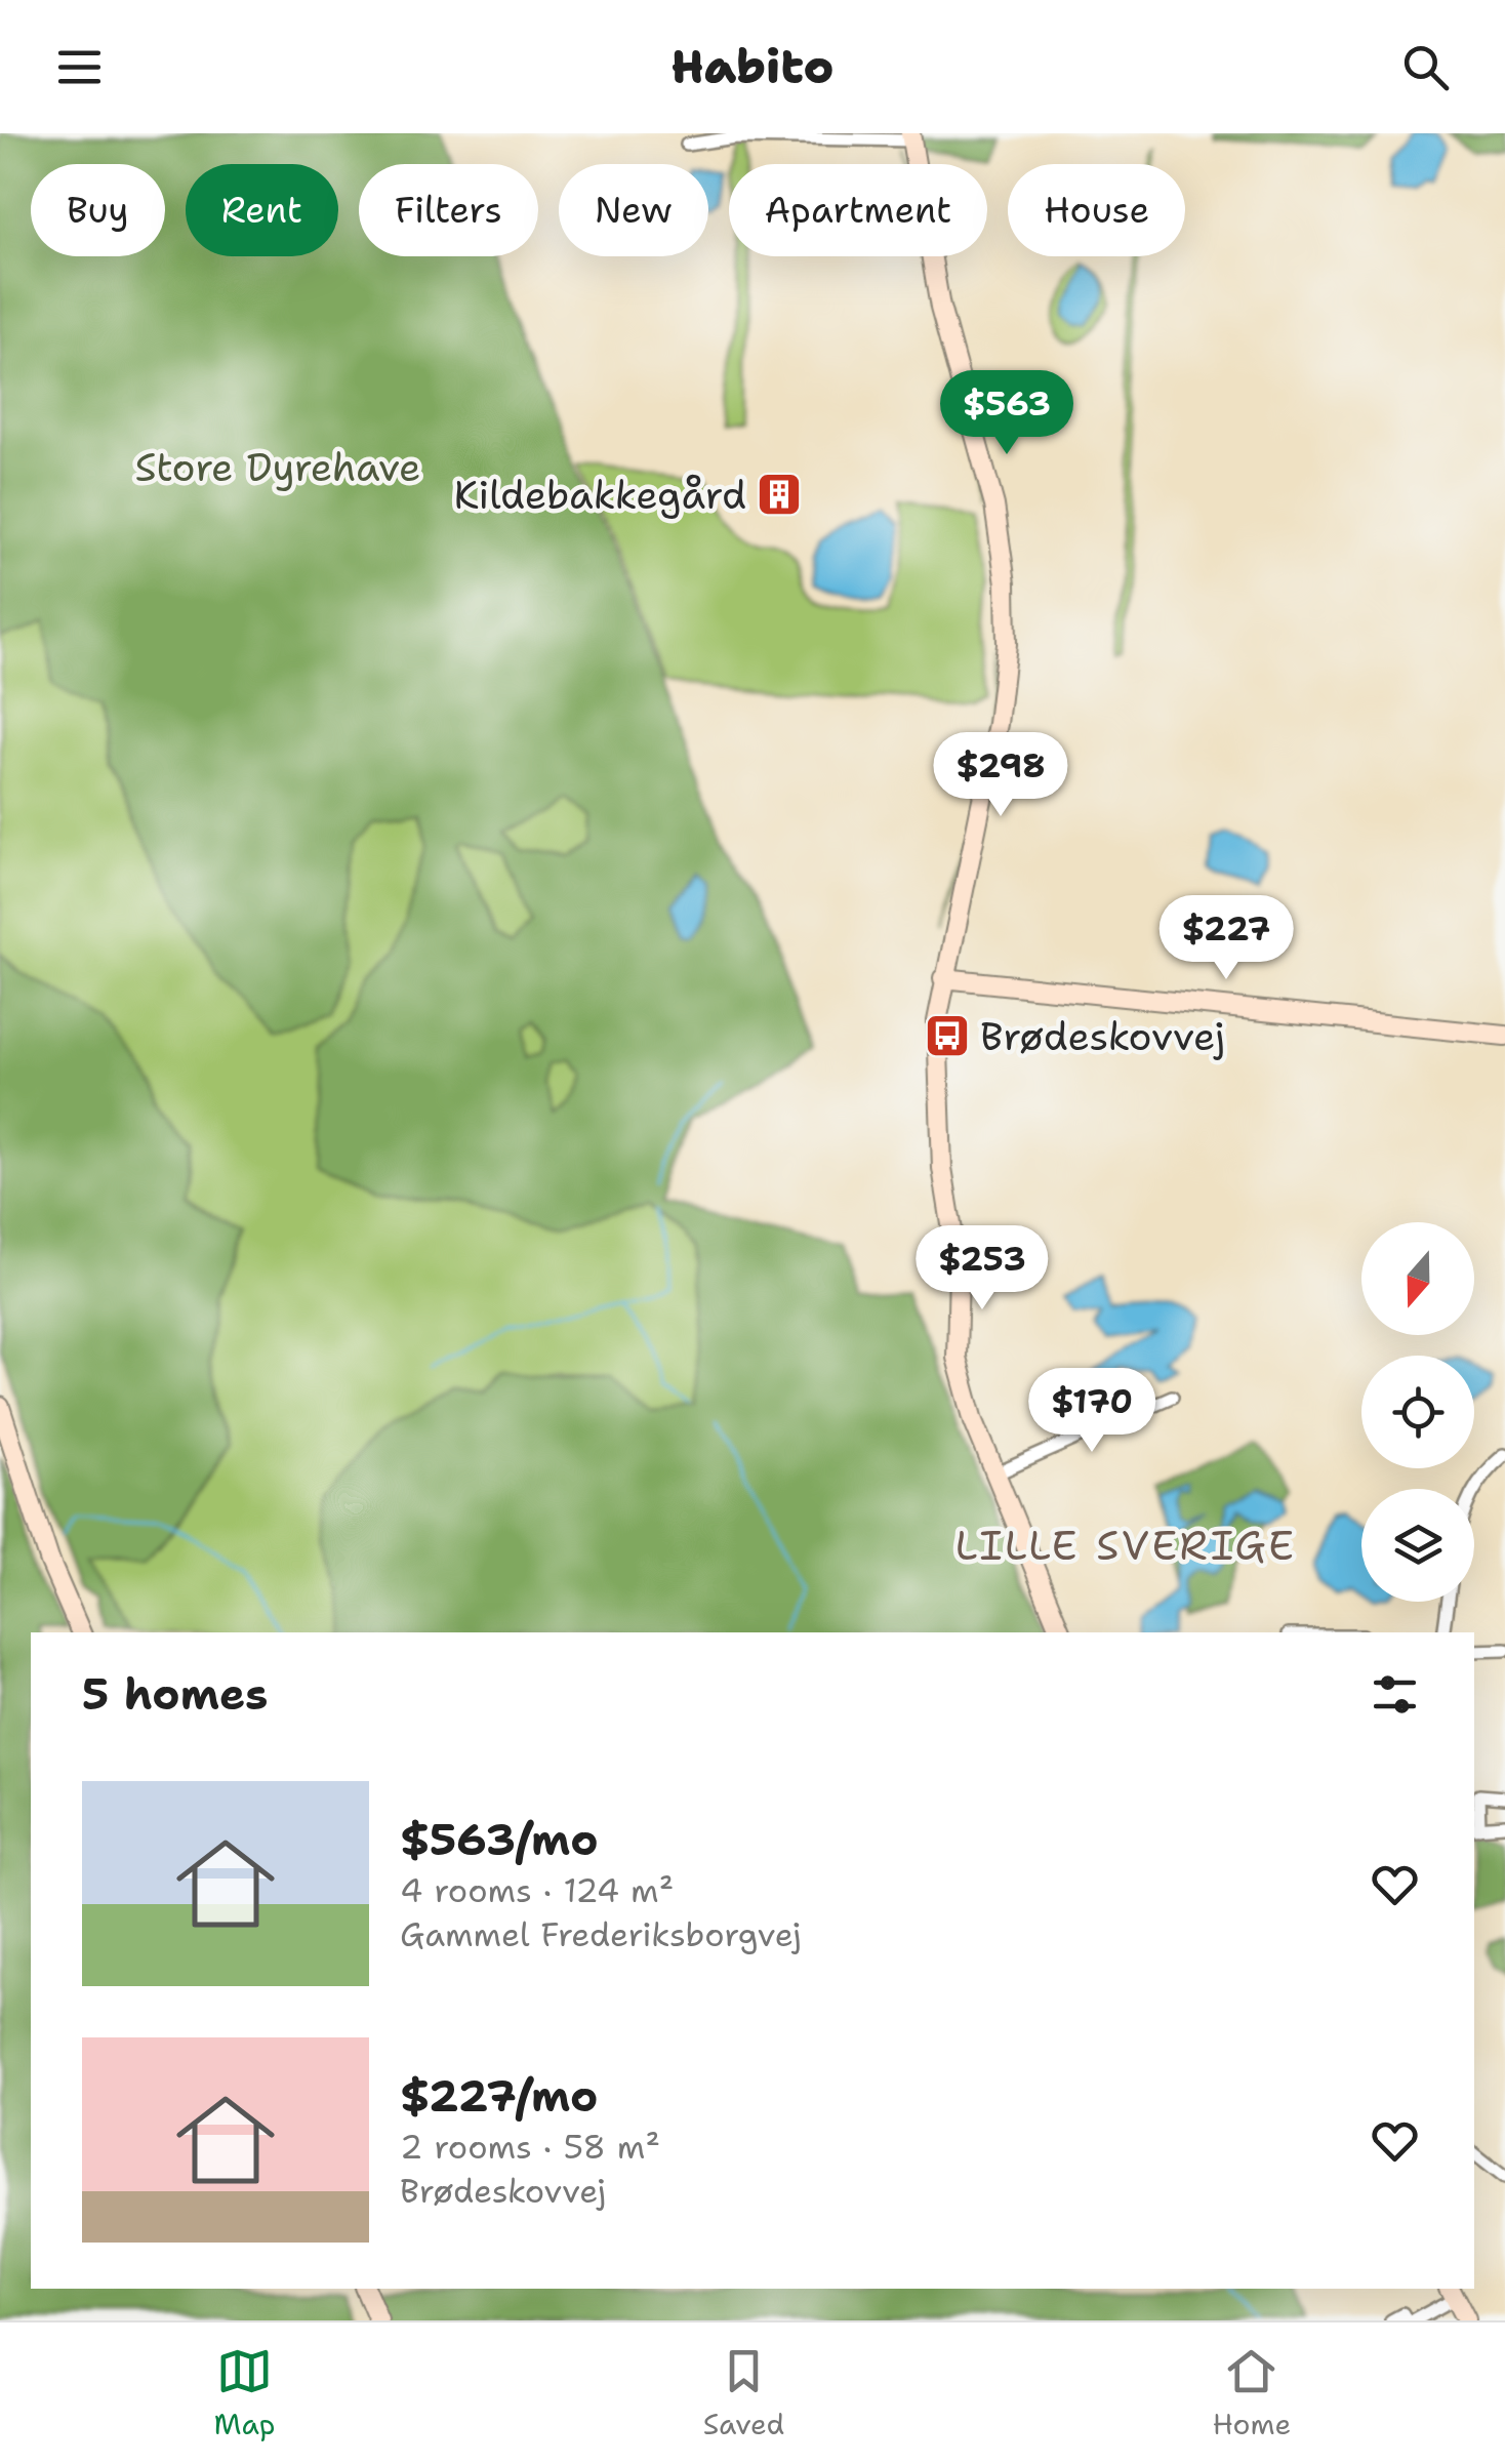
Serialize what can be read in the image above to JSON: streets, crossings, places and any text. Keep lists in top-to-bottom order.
{
  "districts": ["LILLE SVERIGE"],
  "parks": ["Store Dyrehave"],
  "places": {
    "building": ["Kildebakkegård"],
    "bus stop": ["Brødeskovvej"]
  },
  "north": "bottom",
  "page": {
    "header": "Habito",
    "chip": [
      "Buy",
      "Rent",
      "Filters",
      "New",
      "Apartment",
      "House"
    ],
    "price": [
      "$563",
      "$298",
      "$227",
      "$253",
      "$170"
    ],
    "heading": "5 homes",
    "list": [
      {
        "name": "$563/mo",
        "note": "4 rooms · 124 m² · Gammel Frederiksborgvej"
      },
      {
        "name": "$227/mo",
        "note": "2 rooms · 58 m² · Brødeskovvej"
      }
    ],
    "tabs": ["Map", "Saved", "Home"]
  }
}
